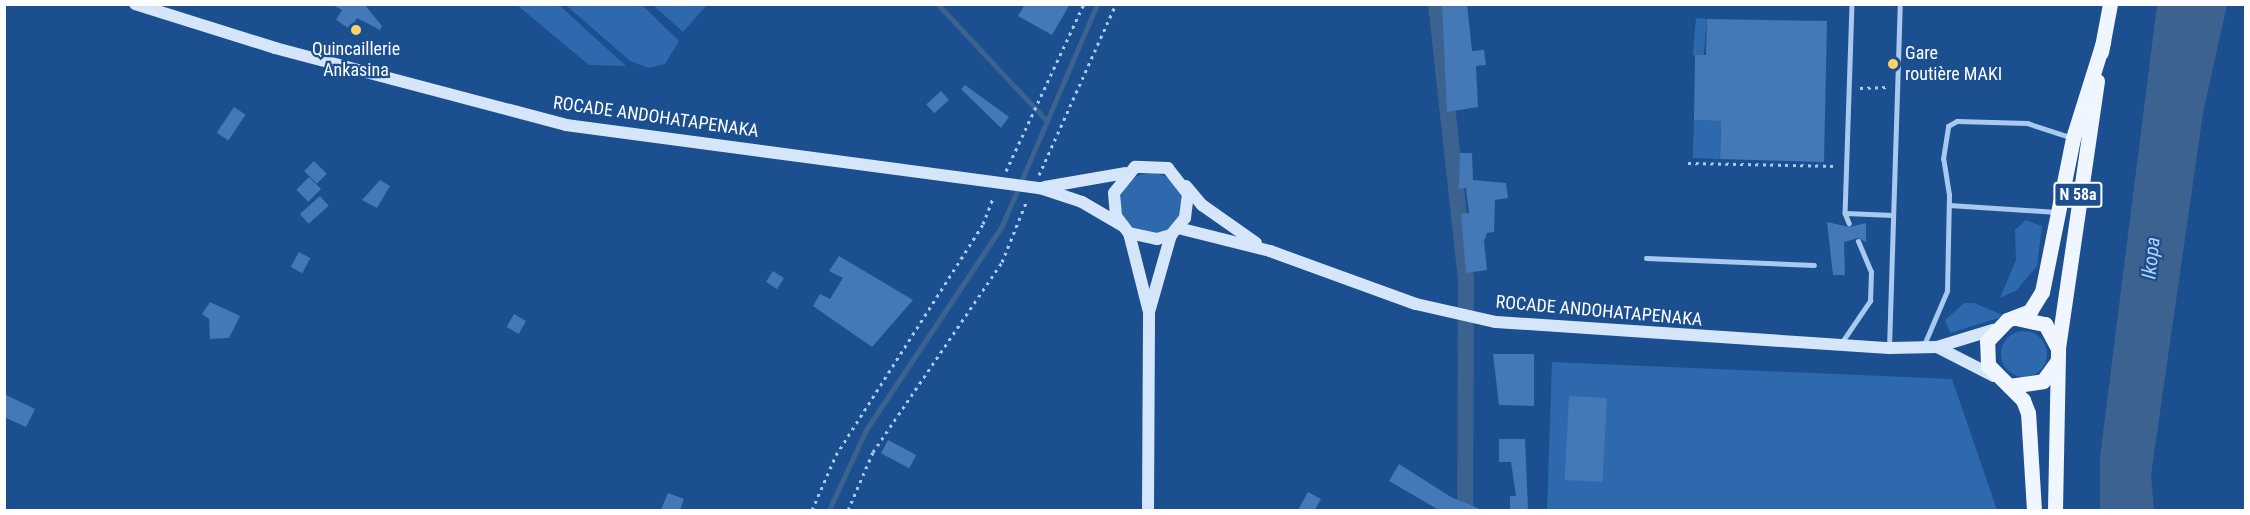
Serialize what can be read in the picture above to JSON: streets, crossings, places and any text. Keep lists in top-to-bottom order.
{
  "streets": {
    "main road": ["ROCADE ANDOHATAPENAKA", "N 58a"]
  },
  "water": ["Ikopa"],
  "places": ["Quincaillerie Ankasina", "Gare routière MAKI"]
}
